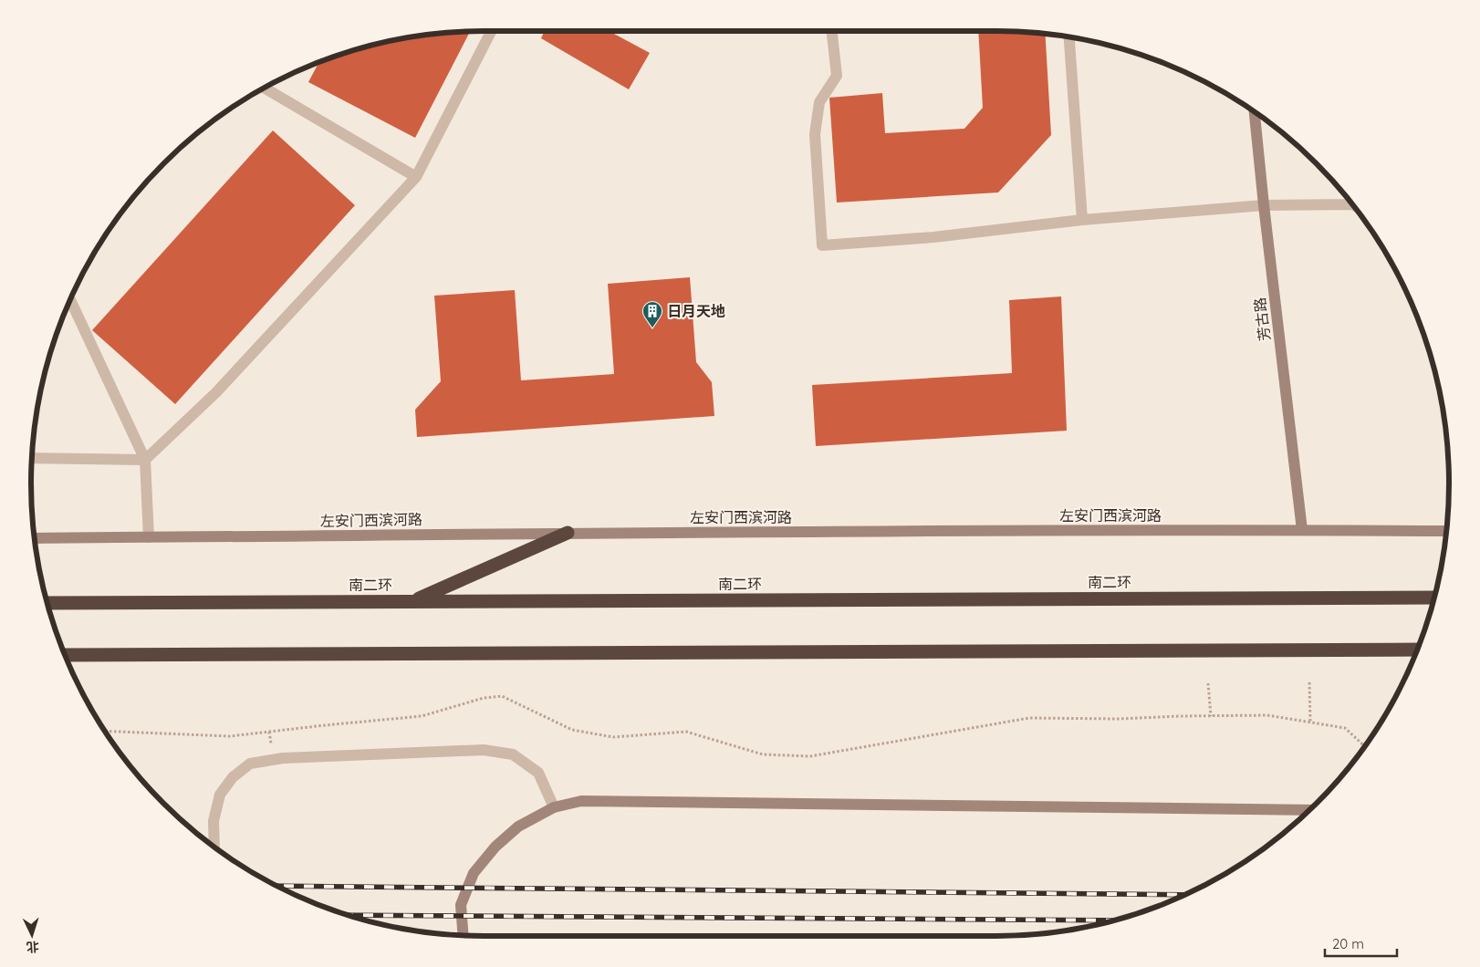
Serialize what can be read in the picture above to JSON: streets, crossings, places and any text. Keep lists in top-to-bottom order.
{
  "streets": {
    "highway": ["南二环"],
    "street": ["芳古路", "左安门西滨河路"]
  },
  "crossings": [
    ["芳古路", "左安门西滨河路"]
  ],
  "places": {
    "building": ["日月天地"]
  },
  "scale_bar": "20 m",
  "north": "bottom"
}
